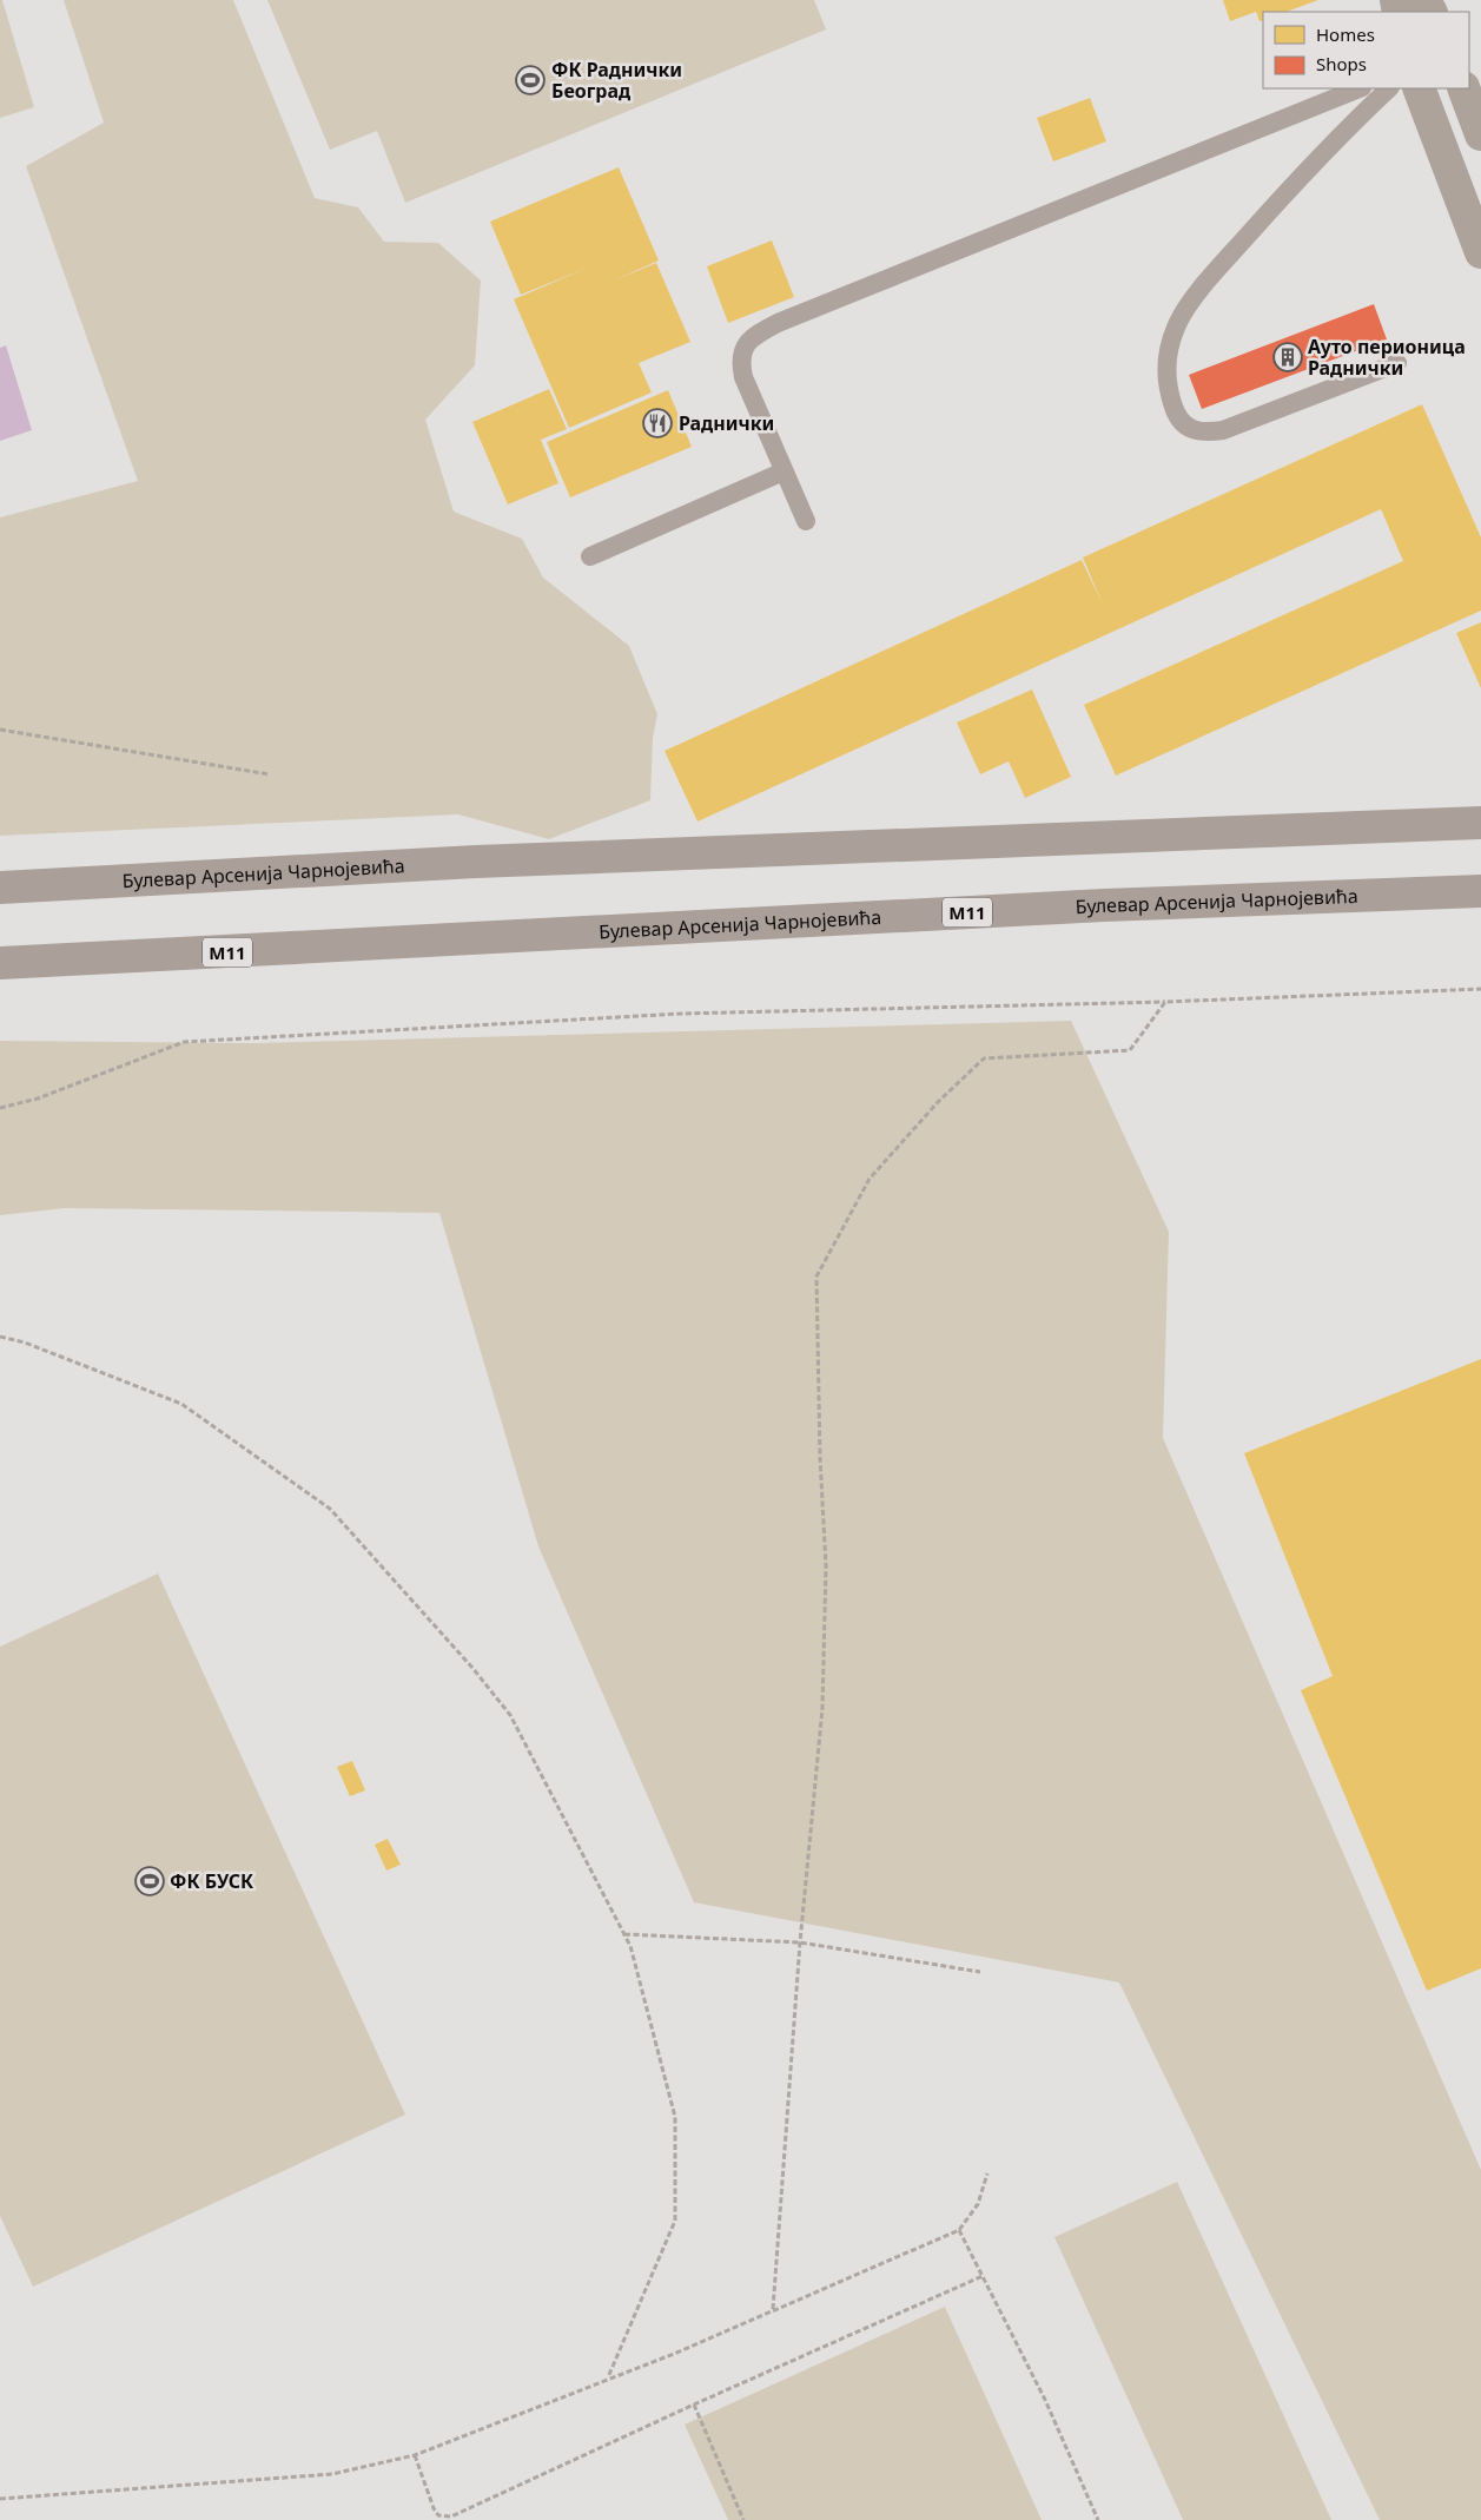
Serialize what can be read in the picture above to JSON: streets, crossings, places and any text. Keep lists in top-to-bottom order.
{
  "streets": {
    "highway": ["Булевар Арсенија Чарнојевића", "M11"]
  },
  "places": {
    "sports": ["ФК Раднички Београд", "ФК БУСК"],
    "building": ["Ауто перионица Раднички"],
    "restaurant": ["Раднички"]
  },
  "legend": ["Homes", "Shops"]
}
